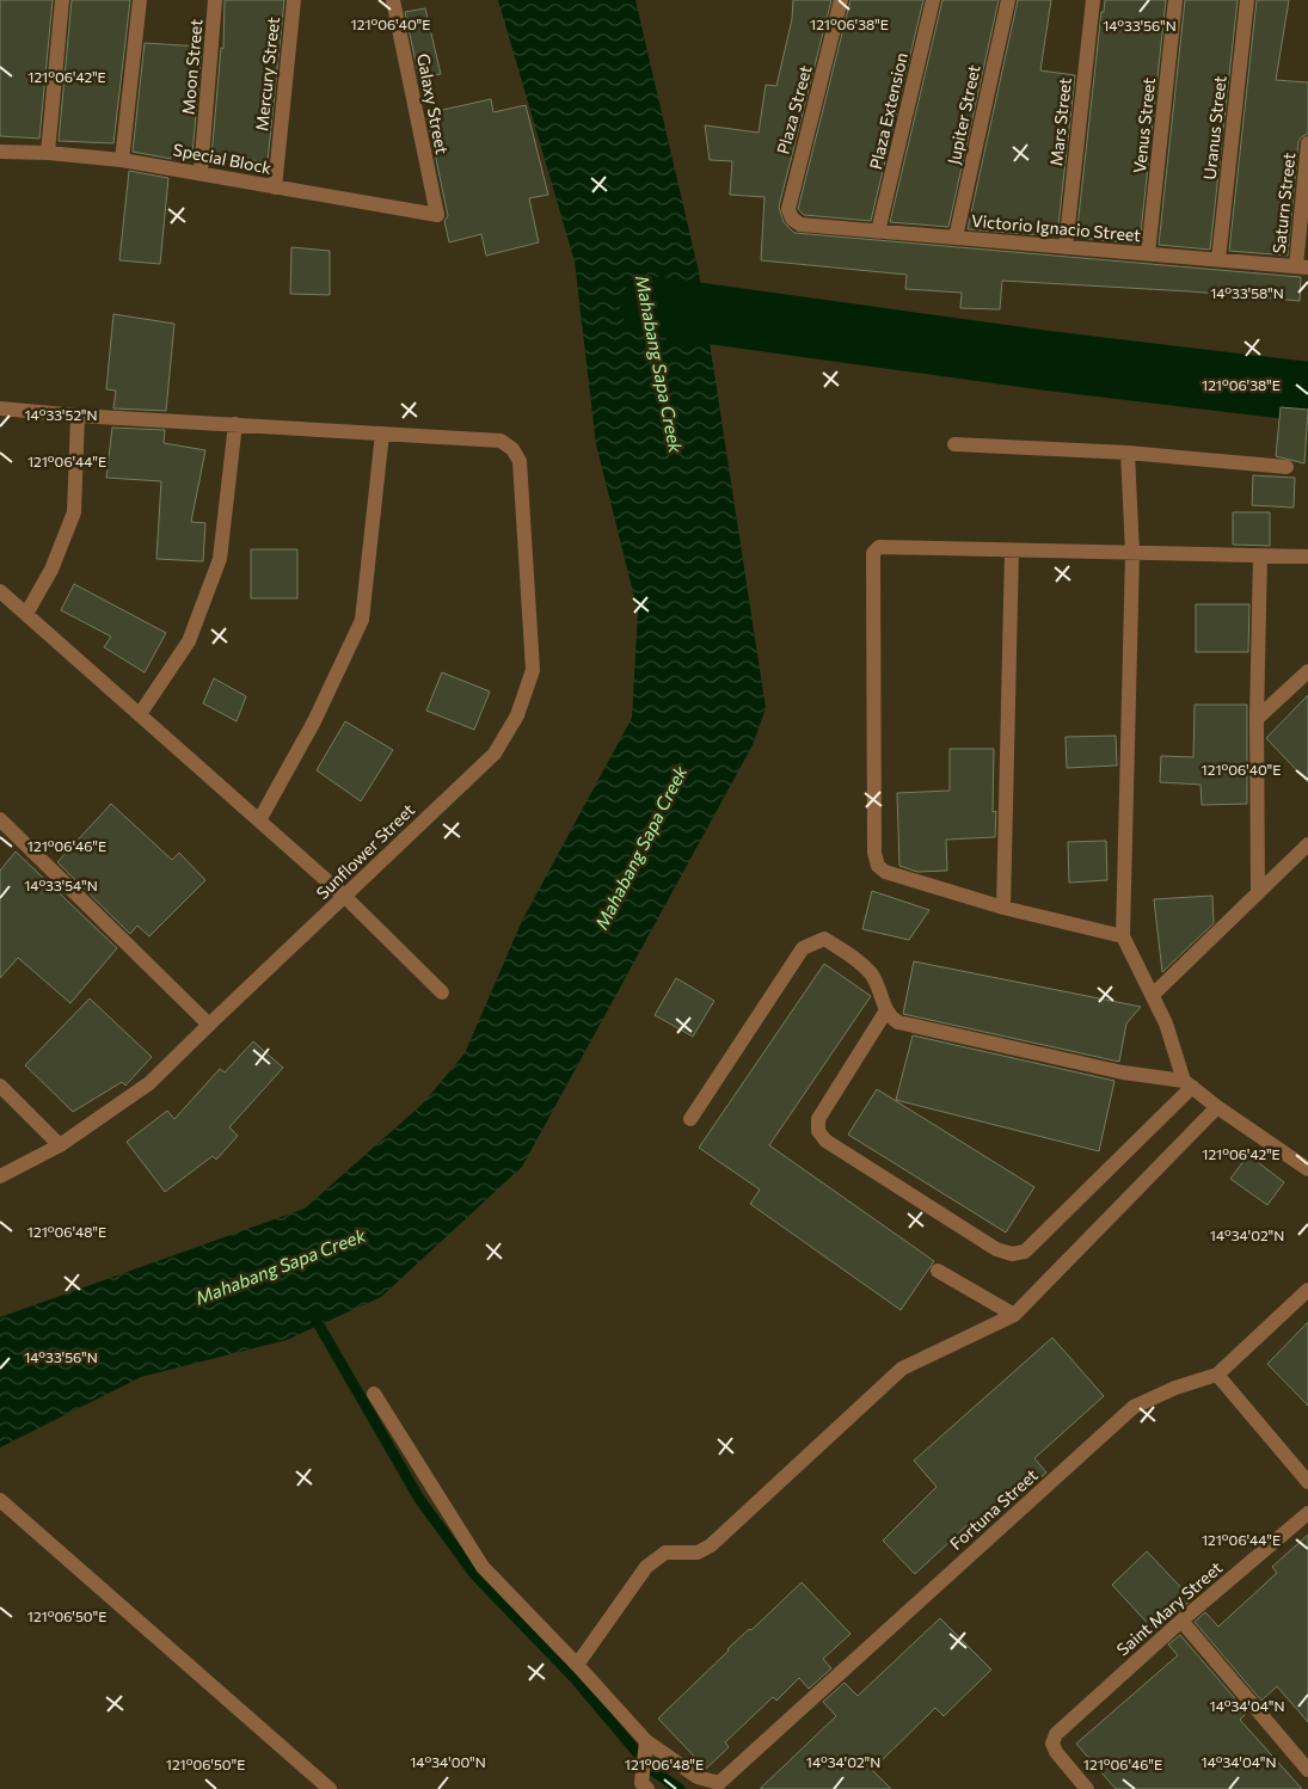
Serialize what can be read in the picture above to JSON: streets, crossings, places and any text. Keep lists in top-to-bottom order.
{
  "streets": {
    "street": [
      "Moon Street",
      "Mercury Street",
      "Galaxy Street",
      "Plaza Street",
      "Plaza Extension",
      "Jupiter Street",
      "Mars Street",
      "Venus Street",
      "Uranus Street",
      "Special Block",
      "Saturn Street",
      "Victorio Ignacio Street",
      "Sunflower Street",
      "Fortuna Street",
      "Saint Mary Street"
    ]
  },
  "crossings": [
    ["Moon Street", "Special Block"],
    ["Mercury Street", "Special Block"],
    ["Galaxy Street", "Special Block"],
    ["Plaza Street", "Victorio Ignacio Street"],
    ["Plaza Extension", "Victorio Ignacio Street"],
    ["Jupiter Street", "Victorio Ignacio Street"],
    ["Mars Street", "Victorio Ignacio Street"],
    ["Venus Street", "Victorio Ignacio Street"],
    ["Uranus Street", "Victorio Ignacio Street"],
    ["Saturn Street", "Victorio Ignacio Street"]
  ],
  "water": ["Mahabang Sapa Creek"],
  "coordinates": [
    "121°06'40\"E",
    "121°06'38\"E",
    "14°33'56\"N",
    "121°06'42\"E",
    "14°33'58\"N",
    "14°33'52\"N",
    "121°06'44\"E",
    "121°06'46\"E",
    "14°33'54\"N",
    "121°06'48\"E",
    "14°34'02\"N",
    "121°06'50\"E",
    "14°34'04\"N",
    "14°34'00\"N"
  ]
}
